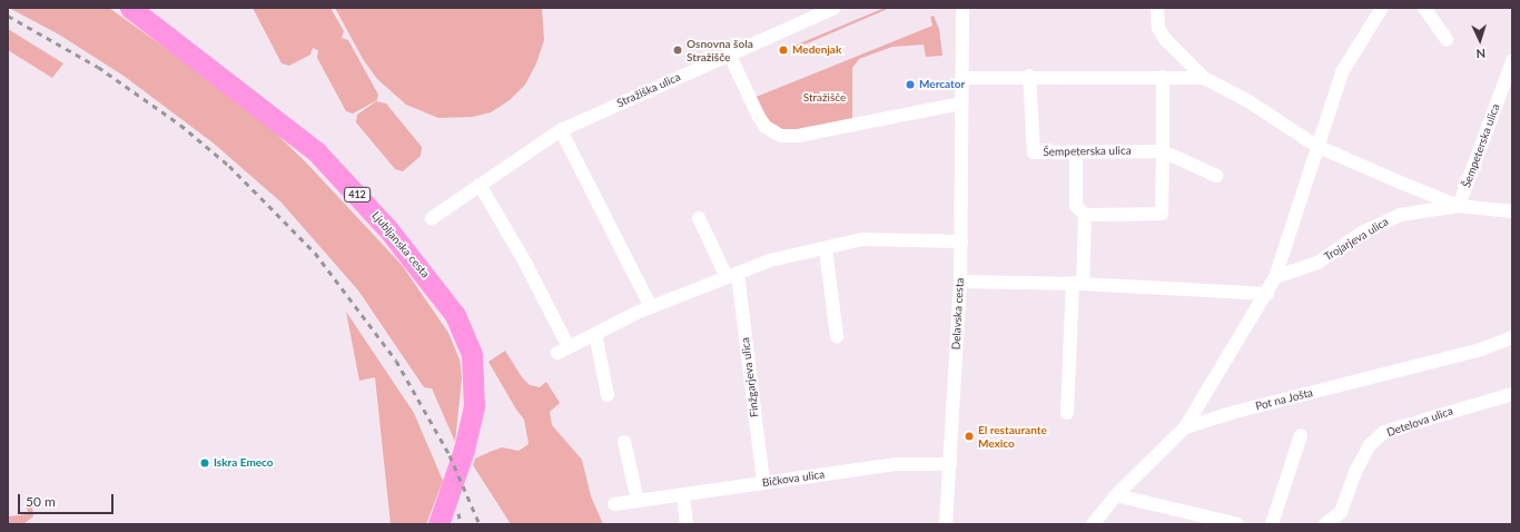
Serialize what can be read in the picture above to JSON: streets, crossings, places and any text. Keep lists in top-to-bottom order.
{
  "streets": {
    "main road": ["412", "Ljubljanska cesta"],
    "street": [
      "Stražiška ulica",
      "Šempeterska ulica",
      "Trojarjeva ulica",
      "Delavska cesta",
      "Finžgarjeva ulica",
      "Pot na Jošta",
      "Detelova ulica",
      "Bičkova ulica"
    ]
  },
  "crossings": [
    ["Šempeterska ulica", "Trojarjeva ulica"],
    ["Šempeterska ulica", "Delavska cesta"],
    ["Delavska cesta", "Bičkova ulica"],
    ["Finžgarjeva ulica", "Bičkova ulica"]
  ],
  "parks": ["Stražišče"],
  "places": [
    "Osnovna šola Stražišče",
    "Medenjak",
    "Mercator",
    "El restaurante Mexico",
    "Iskra Emeco"
  ],
  "scale_bar": "50 m",
  "north": "bottom"
}
